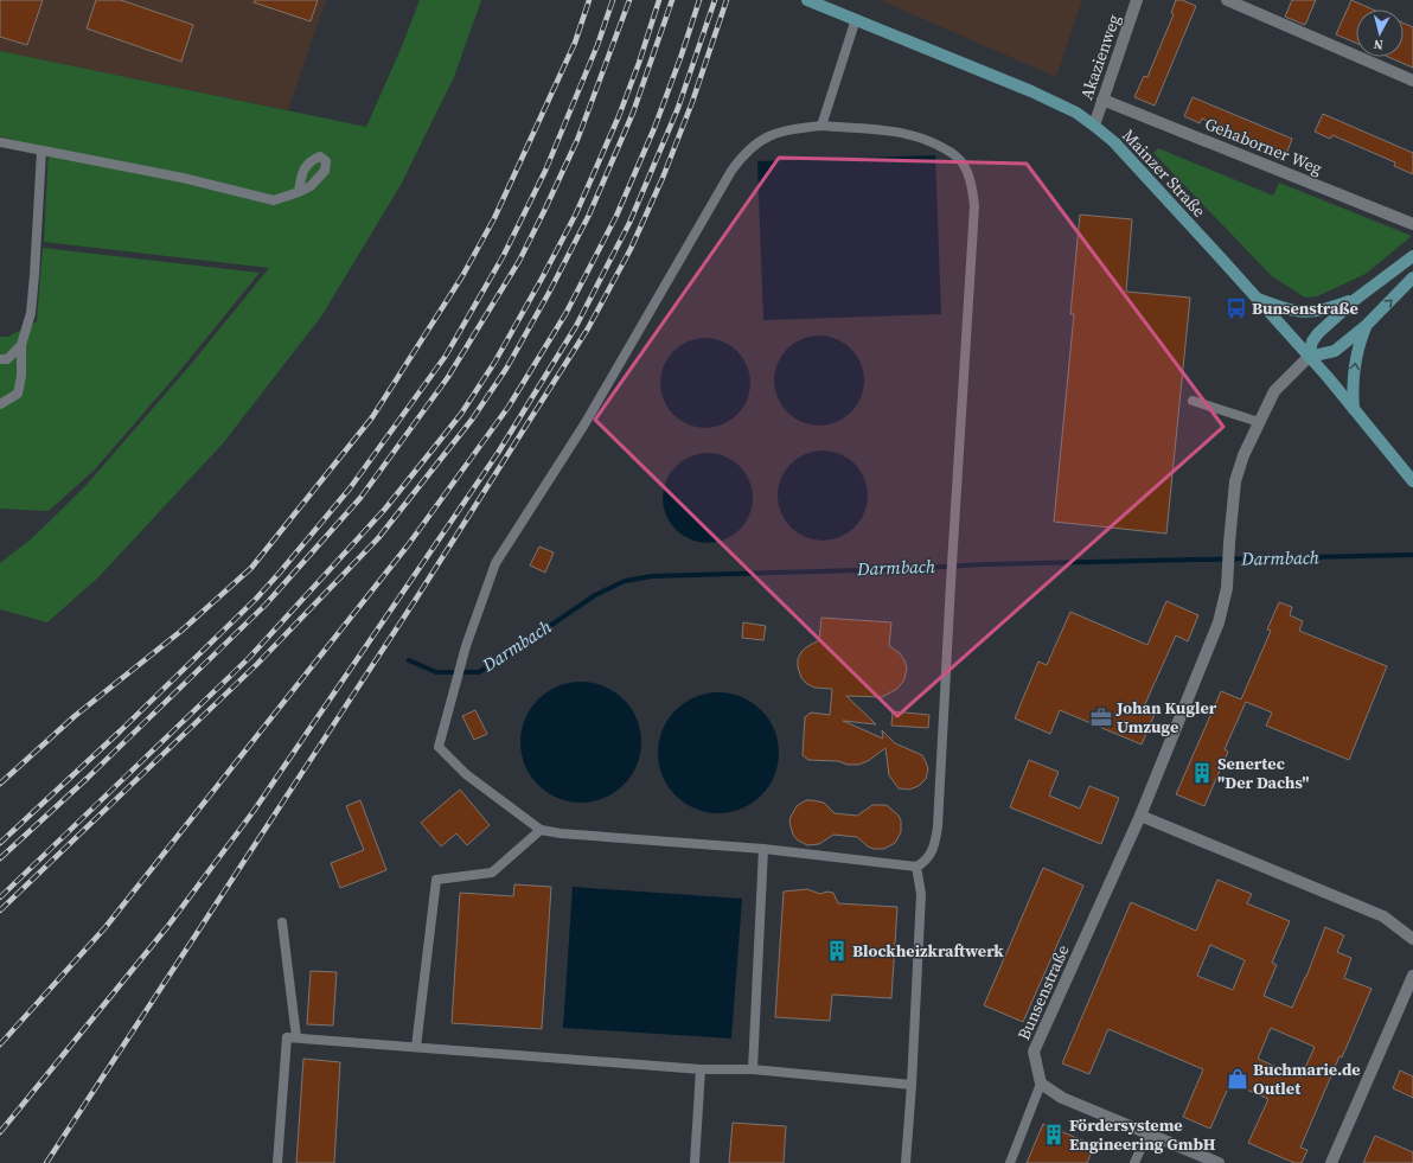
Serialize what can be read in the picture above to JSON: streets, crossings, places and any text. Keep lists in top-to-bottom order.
{
  "streets": {
    "main road": ["Mainzer Straße"],
    "street": ["Akazienweg", "Gehaborner Weg", "Bunsenstraße"]
  },
  "crossings": [
    ["Akazienweg", "Gehaborner Weg"],
    ["Akazienweg", "Mainzer Straße"],
    ["Mainzer Straße", "Bunsenstraße"]
  ],
  "water": ["Darmbach"],
  "places": {
    "bus stop": ["Bunsenstraße"],
    "office": ["Johan Kugler Umzuge"],
    "building": ["Senertec \"Der Dachs\"", "Blockheizkraftwerk", "Fördersysteme Engineering GmbH"],
    "shop": ["Buchmarie.de Outlet"]
  },
  "north": "bottom"
}
